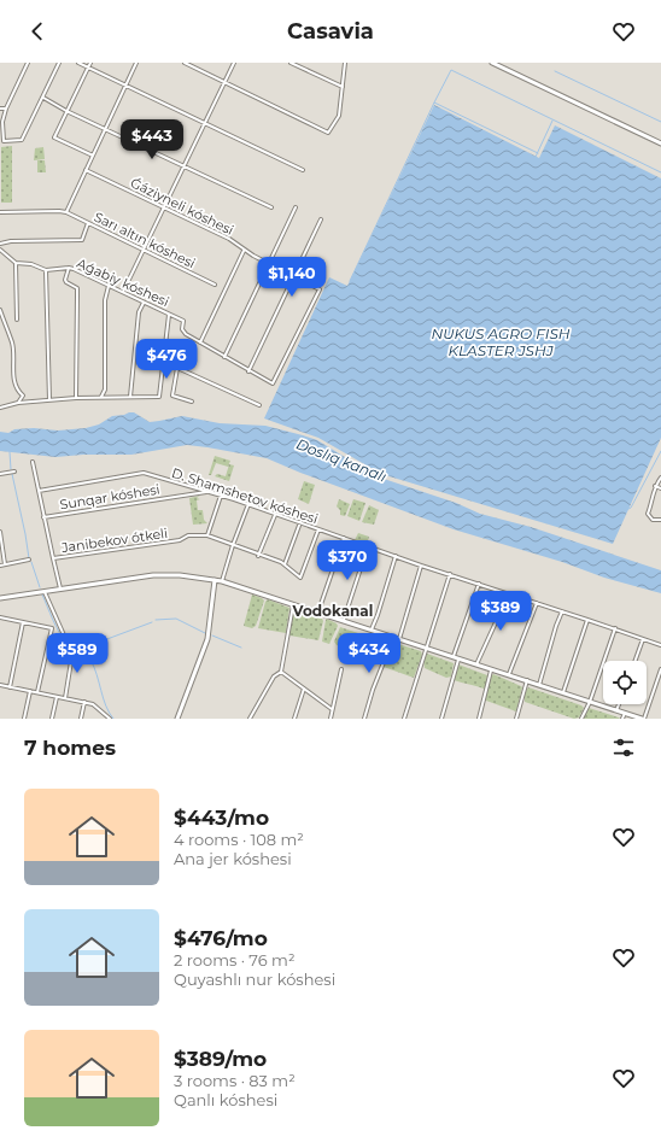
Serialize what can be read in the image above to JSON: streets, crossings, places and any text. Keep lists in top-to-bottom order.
{
  "streets": {
    "street": [
      "Ǵáziyneli kóshesi",
      "Sarı altın kóshesi",
      "Aǵabiy kóshesi",
      "D. Shamshetov kóshesi",
      "Sunqar kóshesi",
      "Janibekov ótkeli"
    ]
  },
  "crossings": [
    ["D. Shamshetov kóshesi", "Sunqar kóshesi"]
  ],
  "districts": ["Vodokanal"],
  "water": ["NUKUS AGRO FISH KLASTER JSHJ", "Doslıq kanalı"],
  "page": {
    "header": "Casavia",
    "price": [
      "$443",
      "$1,140",
      "$476",
      "$370",
      "$389",
      "$589",
      "$434"
    ],
    "heading": "7 homes",
    "list": [
      {
        "name": "$443/mo",
        "note": "4 rooms · 108 m² · Ana jer kóshesi"
      },
      {
        "name": "$476/mo",
        "note": "2 rooms · 76 m² · Quyashlı nur kóshesi"
      },
      {
        "name": "$389/mo",
        "note": "3 rooms · 83 m² · Qanlı kóshesi"
      }
    ]
  }
}
